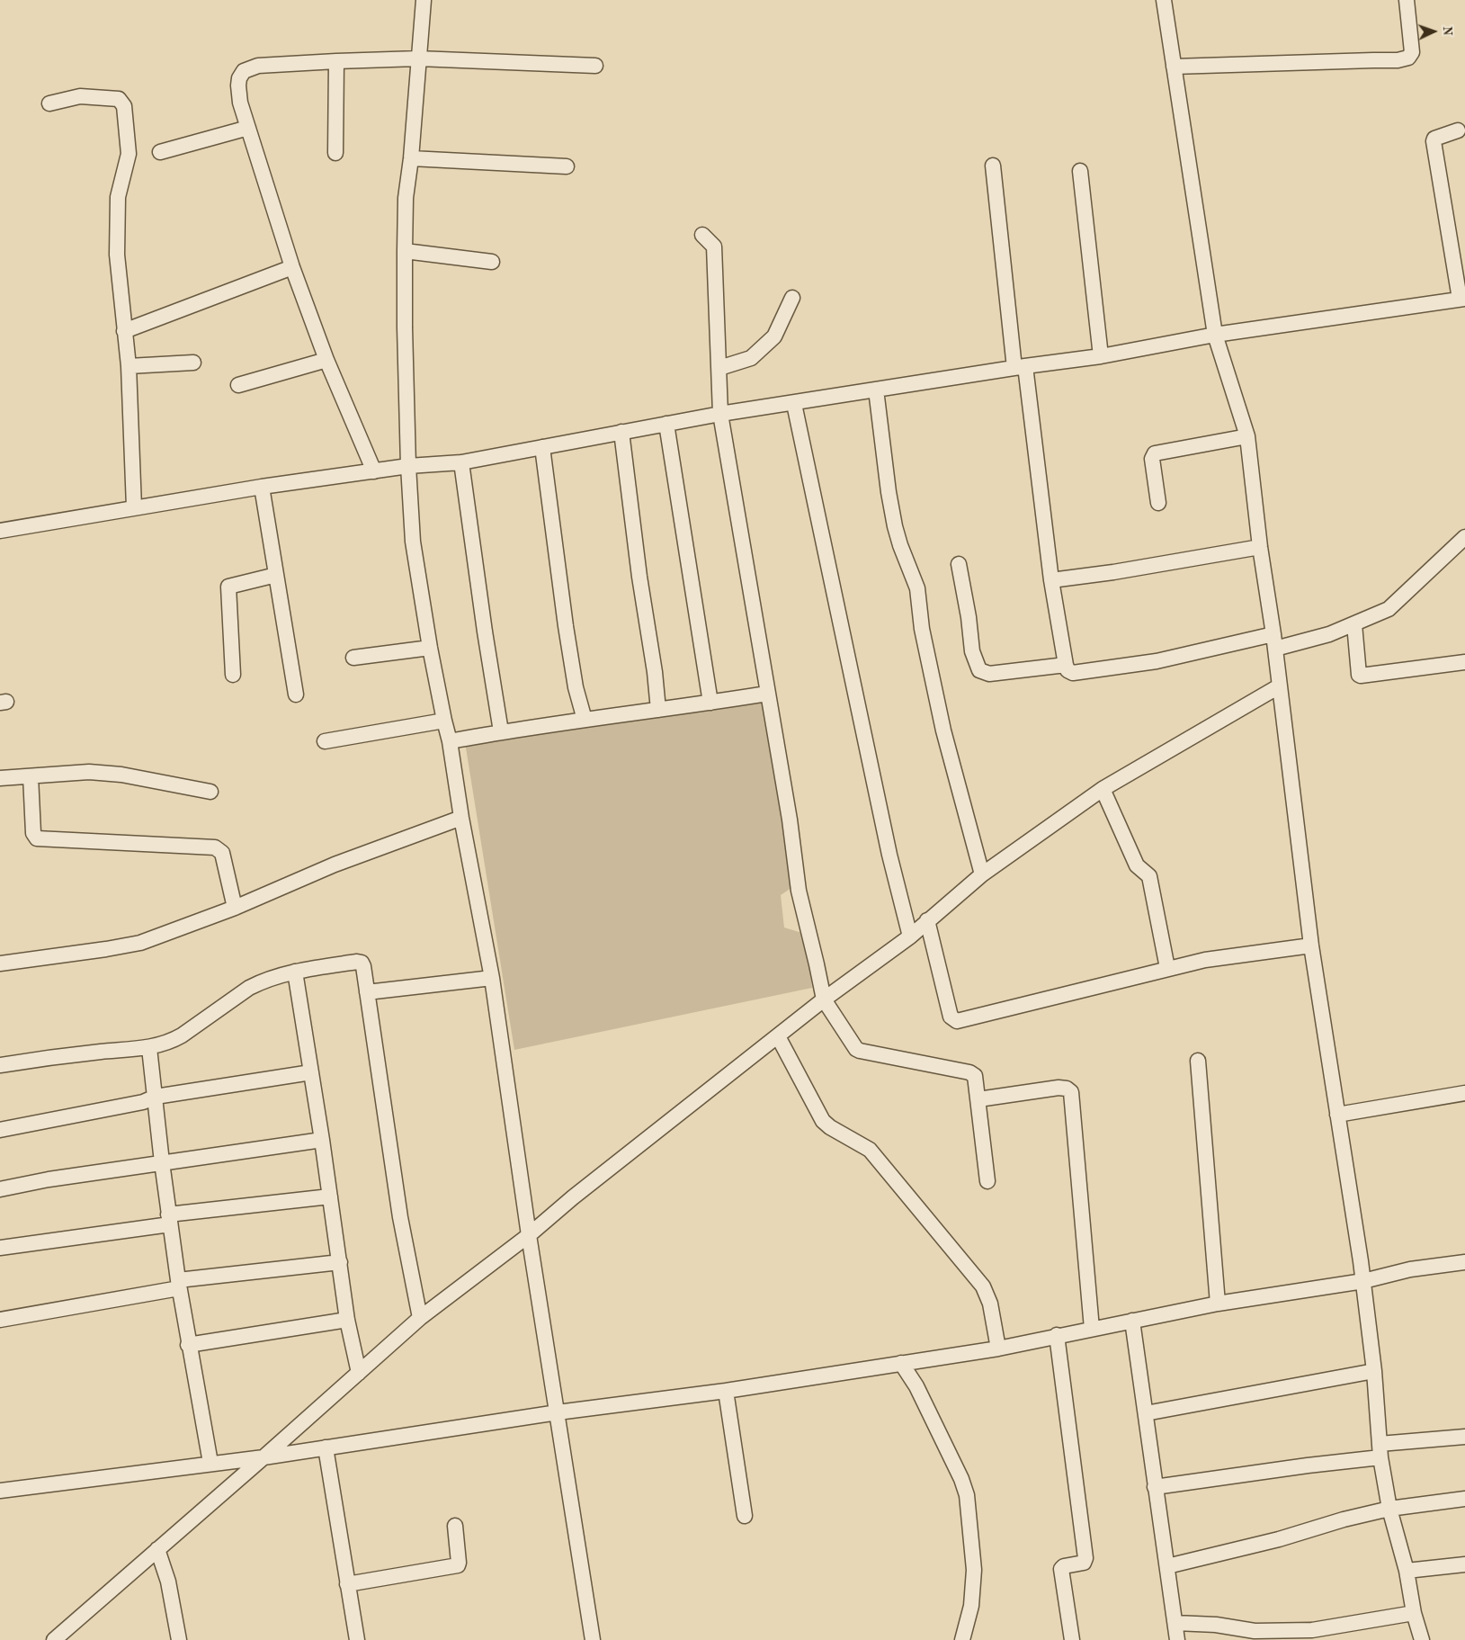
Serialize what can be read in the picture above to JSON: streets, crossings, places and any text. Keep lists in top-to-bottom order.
{
  "north": "right"
}
